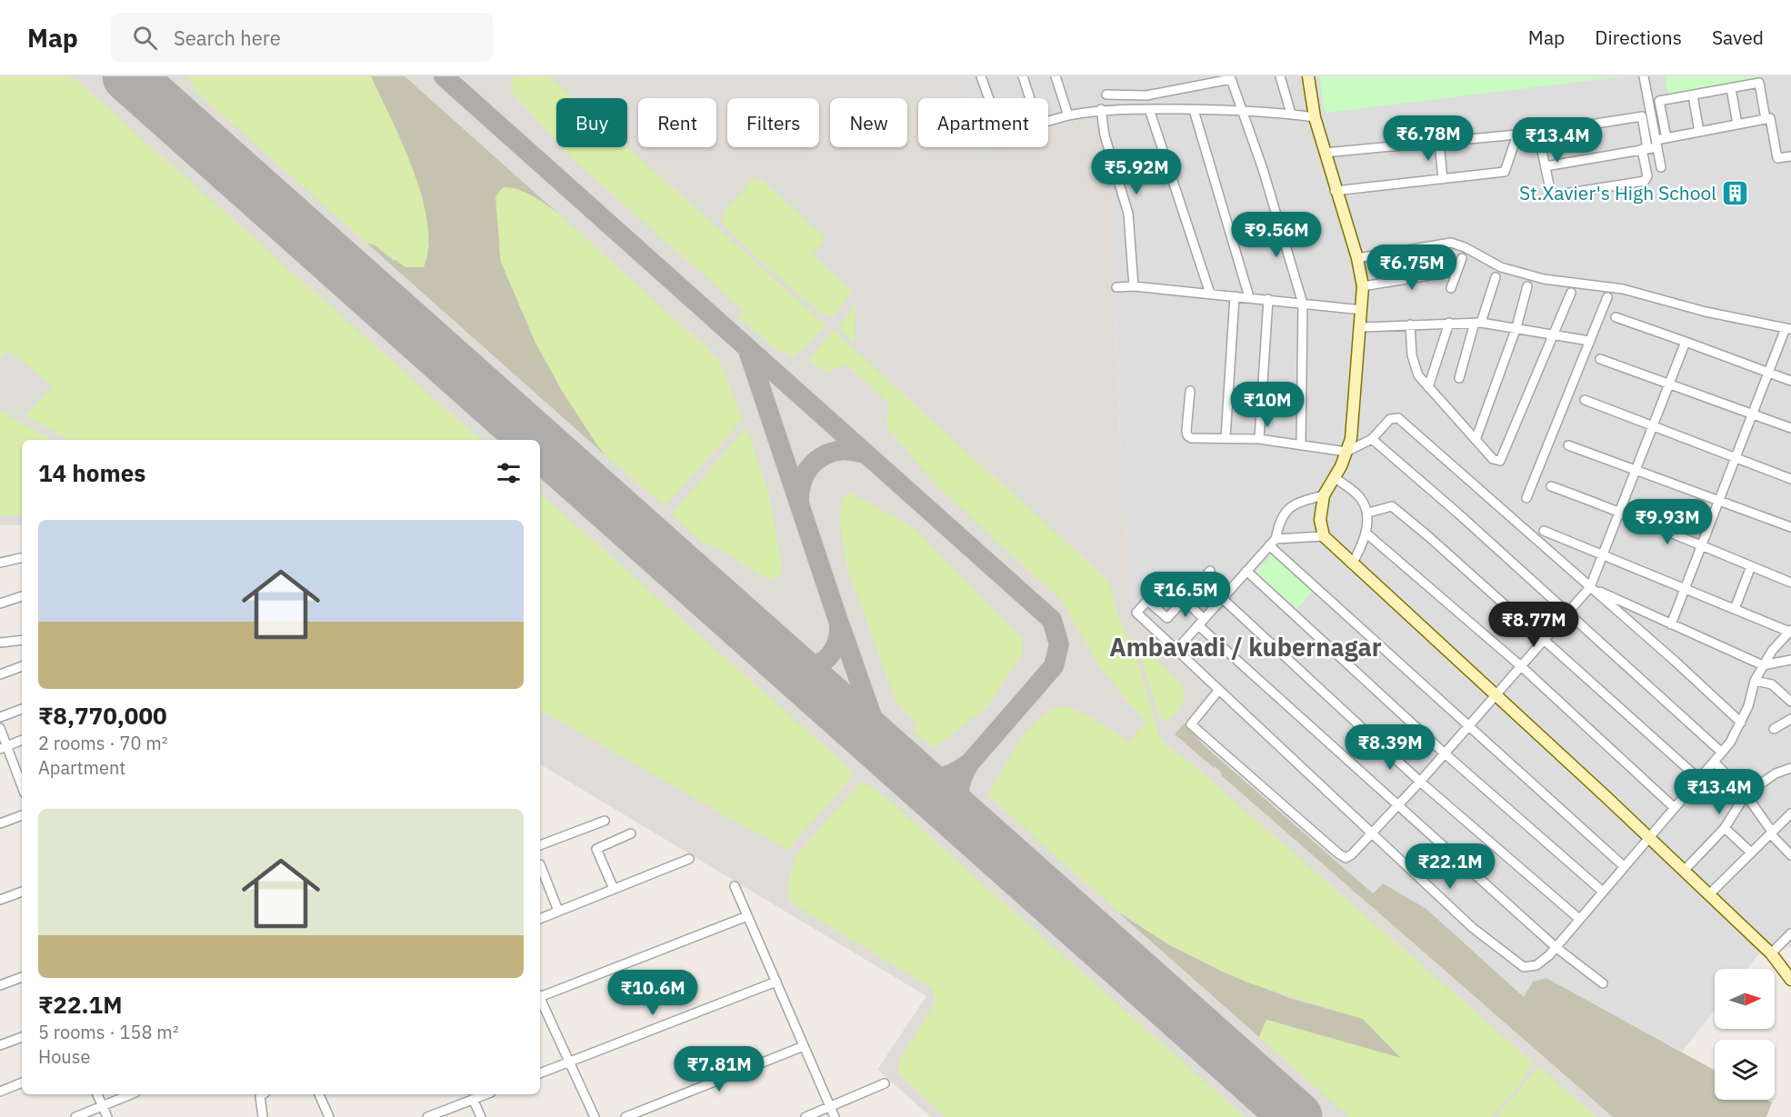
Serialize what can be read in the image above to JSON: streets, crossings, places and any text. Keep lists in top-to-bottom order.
{
  "districts": ["Ambavadi / kubernagar"],
  "places": {
    "building": ["St.Xavier's High School"]
  },
  "north": "right",
  "page": {
    "header": "Map",
    "search": "Search here",
    "nav": ["Map", "Directions", "Saved"],
    "chip": [
      "Buy",
      "Rent",
      "Filters",
      "New",
      "Apartment"
    ],
    "price": [
      "₹6.78M",
      "₹13.4M",
      "₹5.92M",
      "₹9.56M",
      "₹6.75M",
      "₹10M",
      "₹9.93M",
      "₹16.5M",
      "₹8.77M",
      "₹8.39M",
      "₹13.4M",
      "₹22.1M",
      "₹10.6M",
      "₹7.81M"
    ],
    "heading": "14 homes",
    "list": [
      {
        "name": "₹8,770,000",
        "note": "2 rooms · 70 m² · Apartment"
      },
      {
        "name": "₹22.1M",
        "note": "5 rooms · 158 m² · House"
      }
    ]
  }
}
